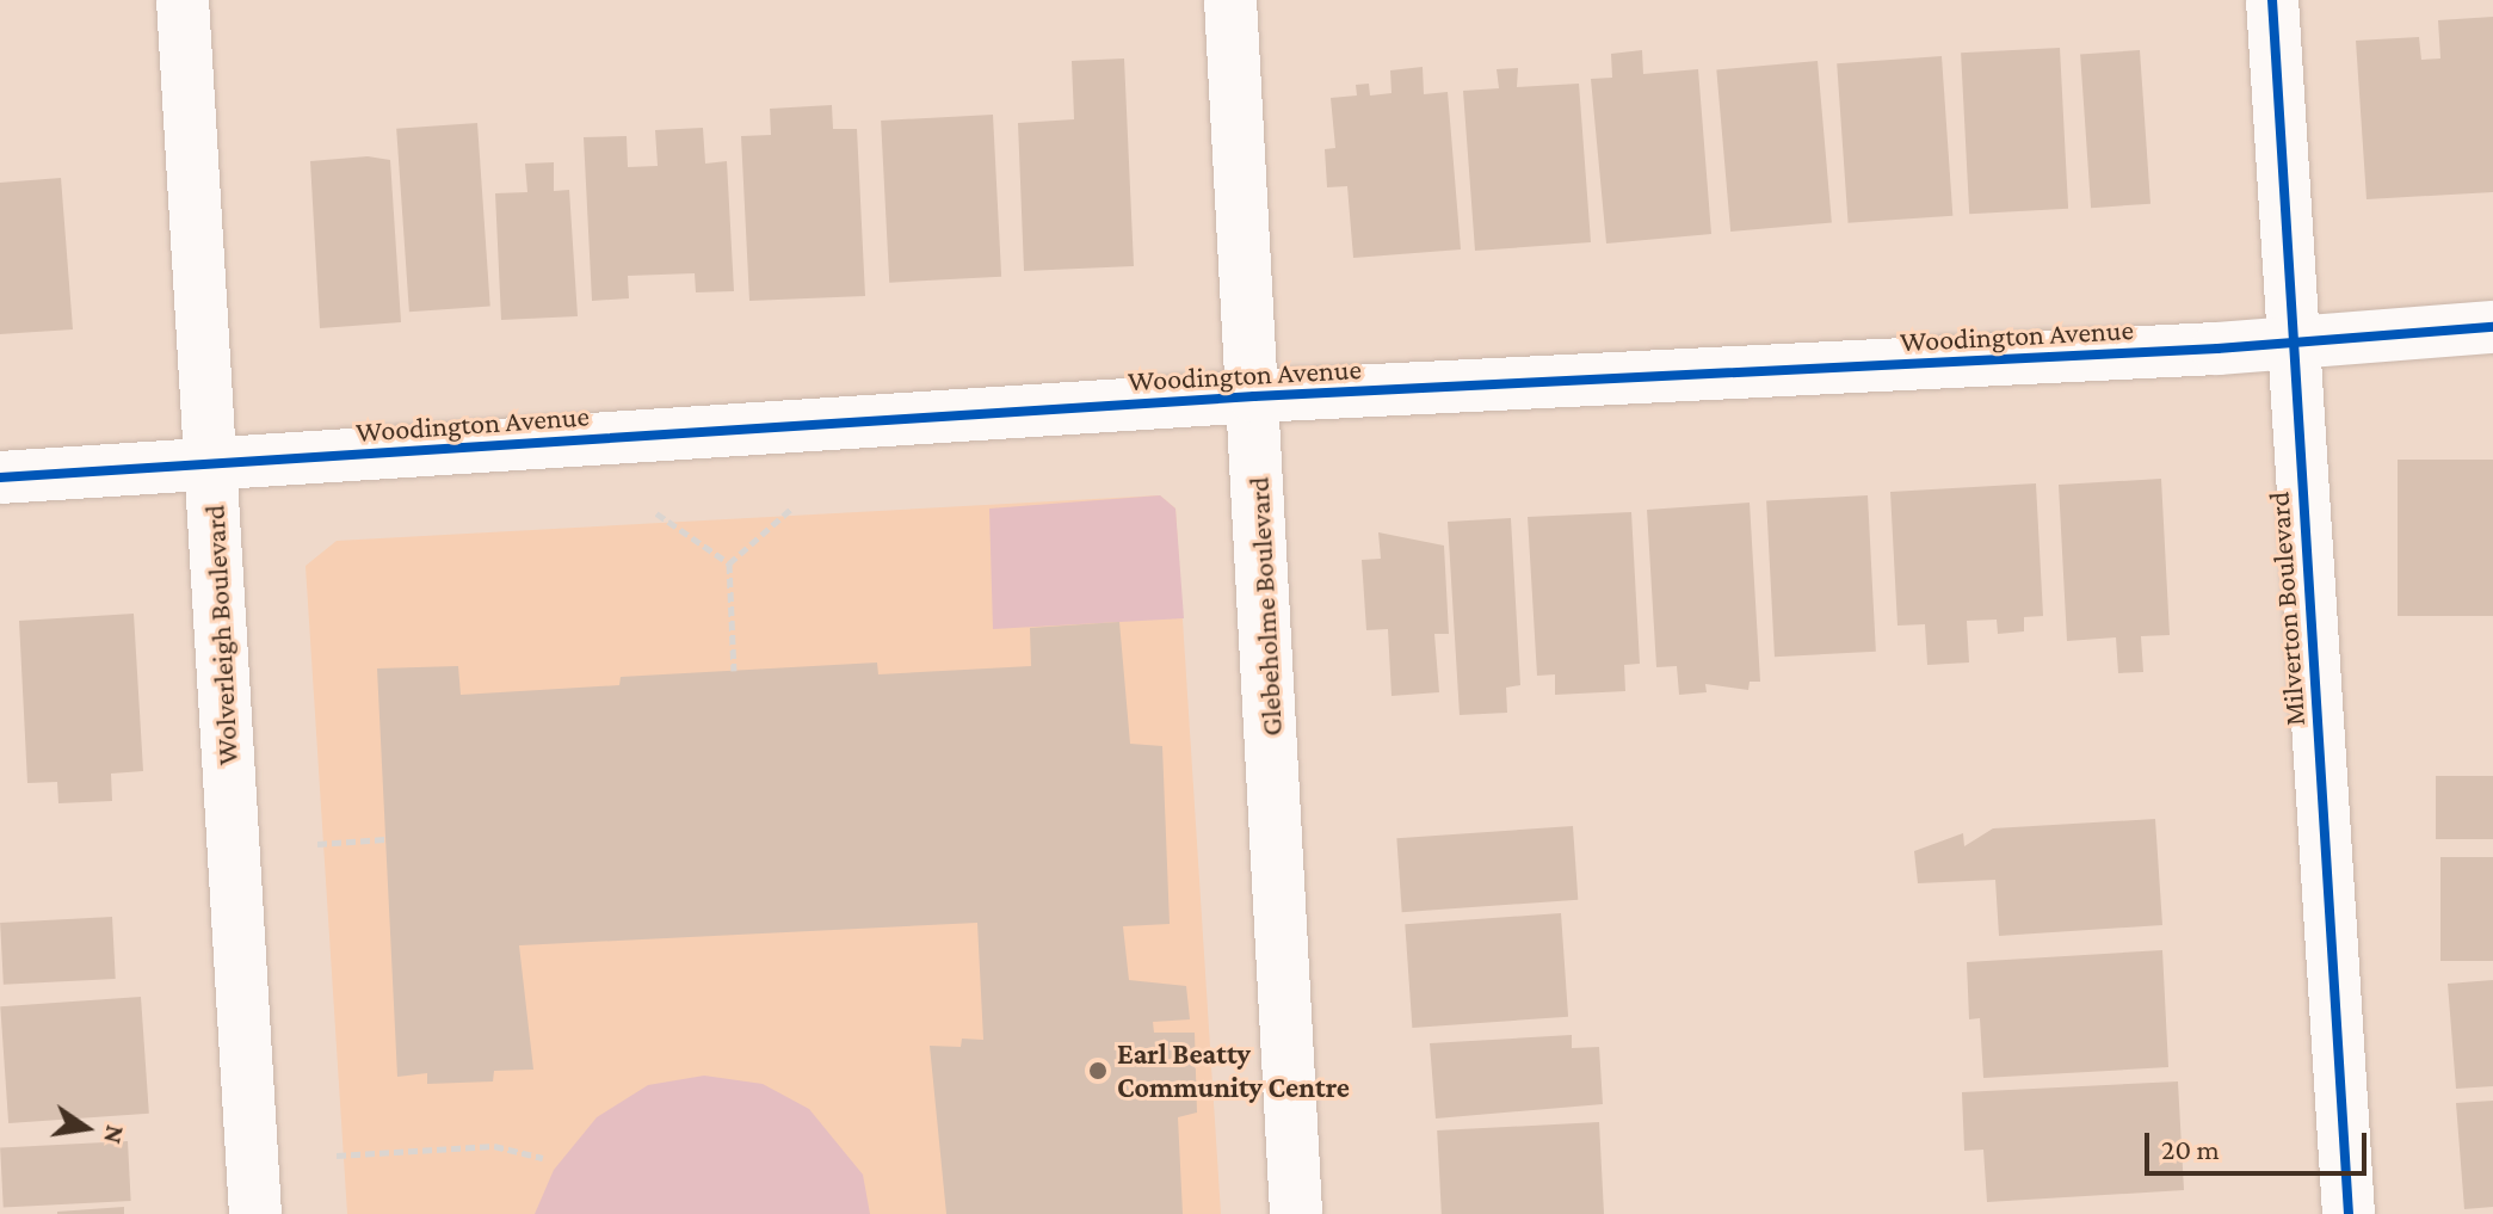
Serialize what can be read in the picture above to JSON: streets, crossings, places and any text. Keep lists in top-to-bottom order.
{
  "streets": {
    "street": [
      "Woodington Avenue",
      "Glebeholme Boulevard",
      "Milverton Boulevard",
      "Wolverleigh Boulevard"
    ]
  },
  "crossings": [
    ["Woodington Avenue", "Glebeholme Boulevard"],
    ["Woodington Avenue", "Milverton Boulevard"],
    ["Woodington Avenue", "Wolverleigh Boulevard"]
  ],
  "places": ["Earl Beatty Community Centre"],
  "scale_bar": "20 m",
  "north": "right"
}
